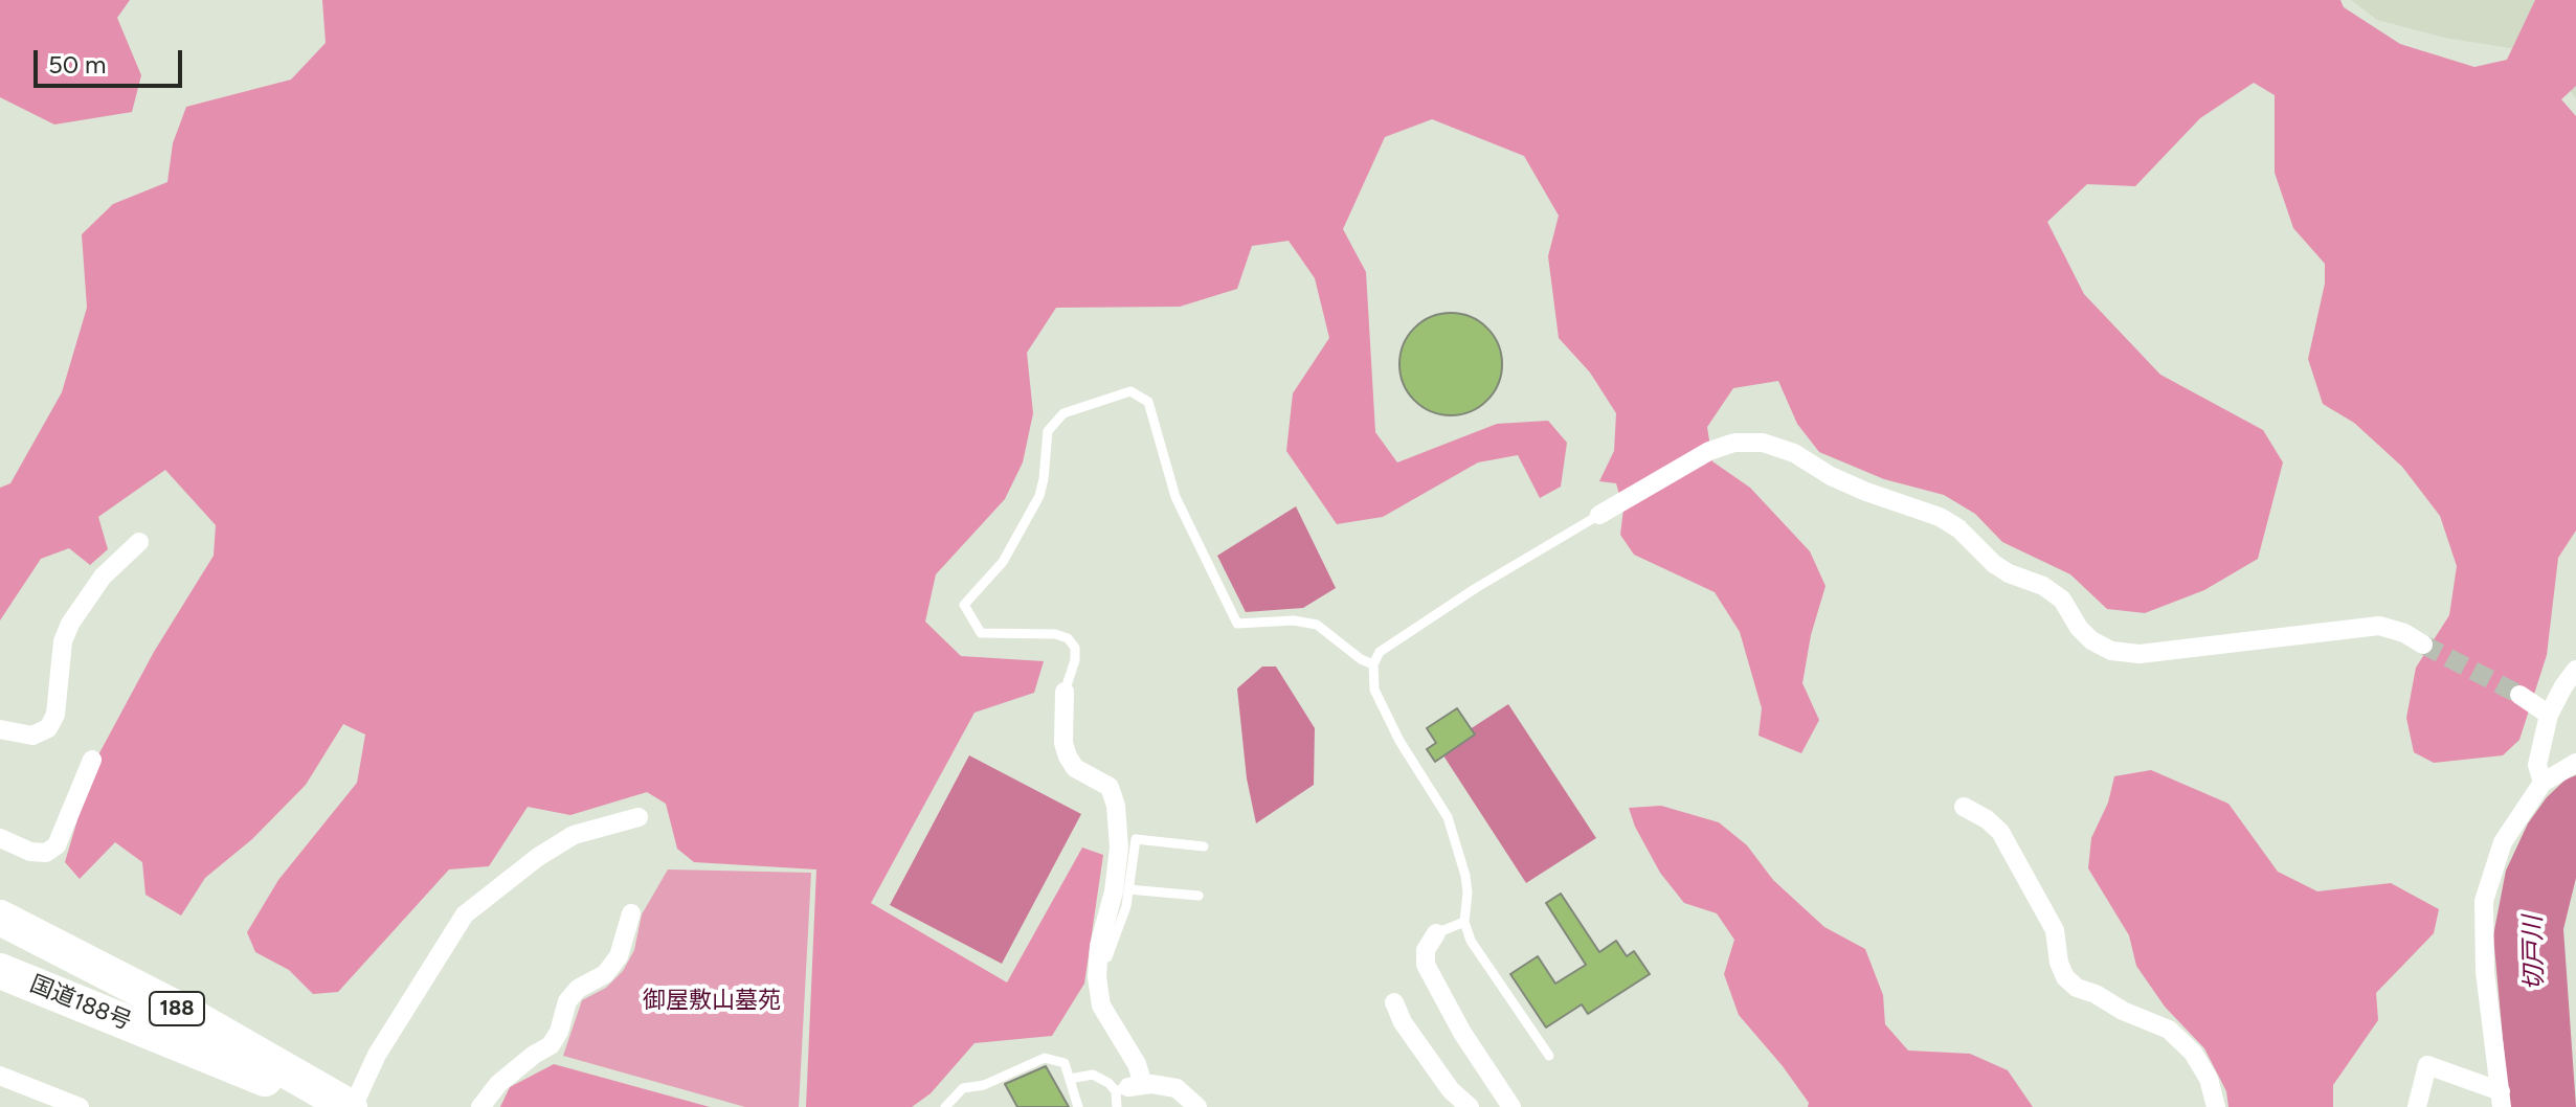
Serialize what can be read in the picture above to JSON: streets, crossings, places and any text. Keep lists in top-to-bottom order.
{
  "streets": {
    "highway": ["国道188号", "188"]
  },
  "water": ["切戸川"],
  "parks": ["御屋敷山墓苑"],
  "scale_bar": "50 m"
}
